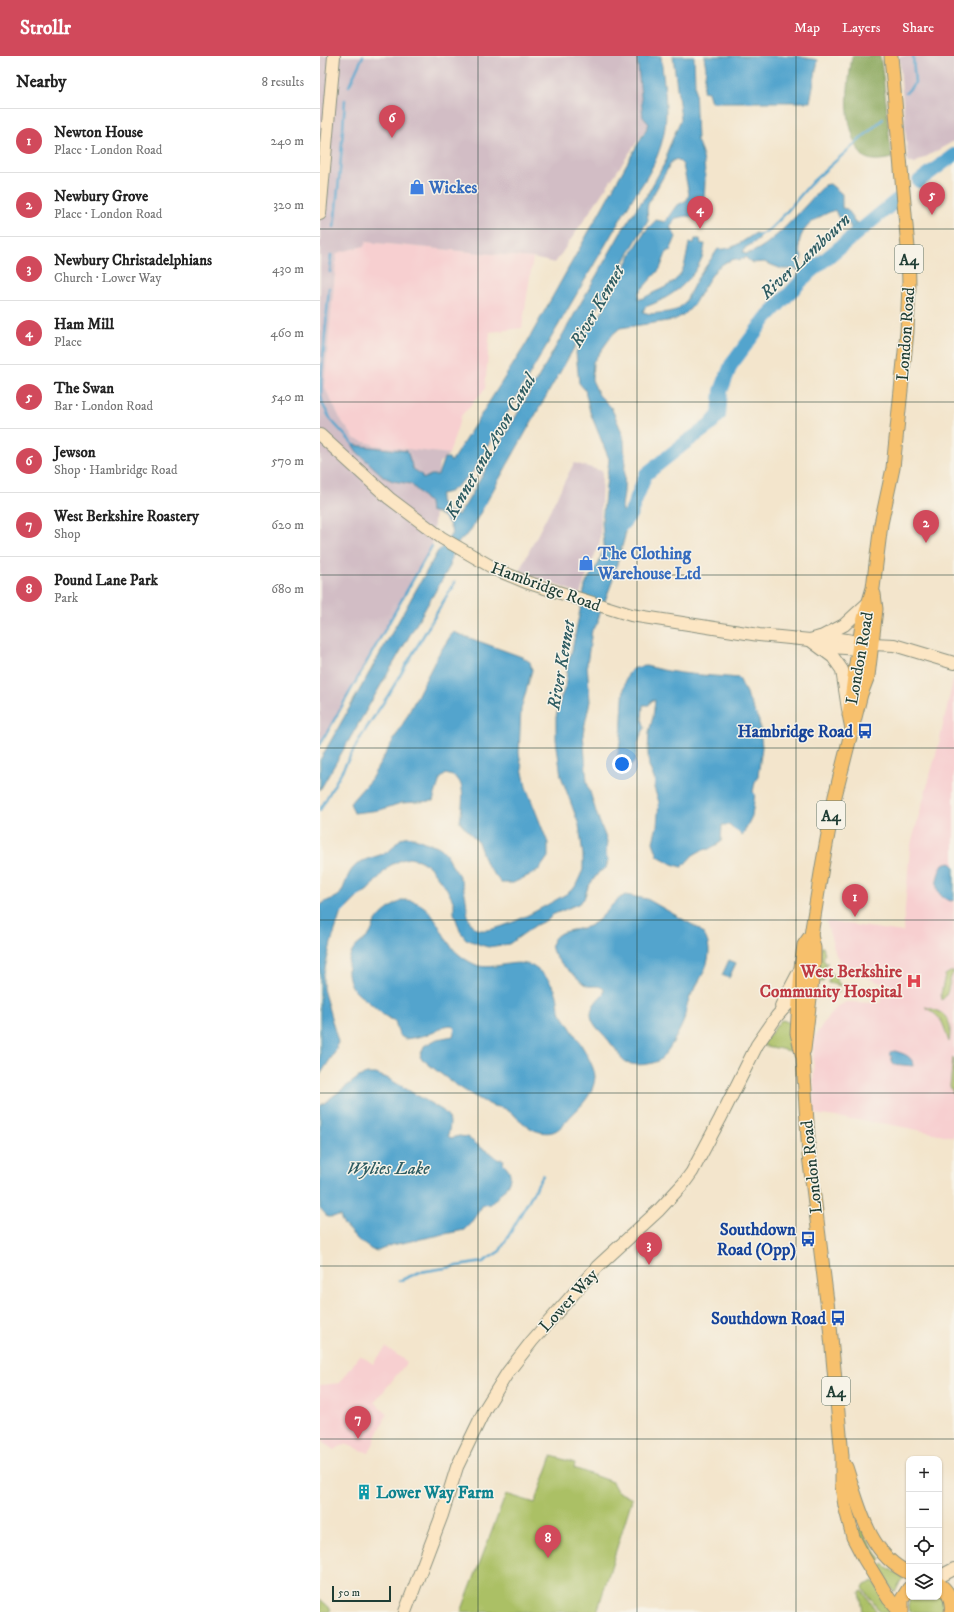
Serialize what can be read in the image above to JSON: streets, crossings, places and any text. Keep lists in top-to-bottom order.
{
  "streets": {
    "main road": ["A4", "London Road"],
    "street": ["Hambridge Road", "Lower Way"]
  },
  "crossings": [
    ["A4", "London Road"],
    ["London Road", "Hambridge Road"],
    ["London Road", "Lower Way"]
  ],
  "water": [
    "River Lambourn",
    "River Kennet",
    "Kennet and Avon Canal",
    "Wylies Lake"
  ],
  "places": {
    "shop": ["Wickes", "The Clothing Warehouse Ltd"],
    "bus stop": ["Hambridge Road", "Southdown Road (Opp)", "Southdown Road"],
    "hospital": ["West Berkshire Community Hospital"],
    "building": ["Lower Way Farm"]
  },
  "scale_bar": "50 m",
  "page": {
    "header": "Strollr",
    "nav": ["Map", "Layers", "Share"],
    "heading": ["Nearby", "8 results"],
    "pins": [
      "6",
      "5",
      "4",
      "2",
      "1",
      "3",
      "7",
      "8"
    ],
    "list": [
      {
        "mark": "1",
        "name": "Newton House",
        "note": "Place · London Road",
        "value": "240 m"
      },
      {
        "mark": "2",
        "name": "Newbury Grove",
        "note": "Place · London Road",
        "value": "320 m"
      },
      {
        "mark": "3",
        "name": "Newbury Christadelphians",
        "note": "Church · Lower Way",
        "value": "430 m"
      },
      {
        "mark": "4",
        "name": "Ham Mill",
        "note": "Place",
        "value": "460 m"
      },
      {
        "mark": "5",
        "name": "The Swan",
        "note": "Bar · London Road",
        "value": "540 m"
      },
      {
        "mark": "6",
        "name": "Jewson",
        "note": "Shop · Hambridge Road",
        "value": "570 m"
      },
      {
        "mark": "7",
        "name": "West Berkshire Roastery",
        "note": "Shop",
        "value": "620 m"
      },
      {
        "mark": "8",
        "name": "Pound Lane Park",
        "note": "Park",
        "value": "680 m"
      }
    ],
    "map_buttons": ["+", "−"],
    "scale": "50 m"
  }
}
